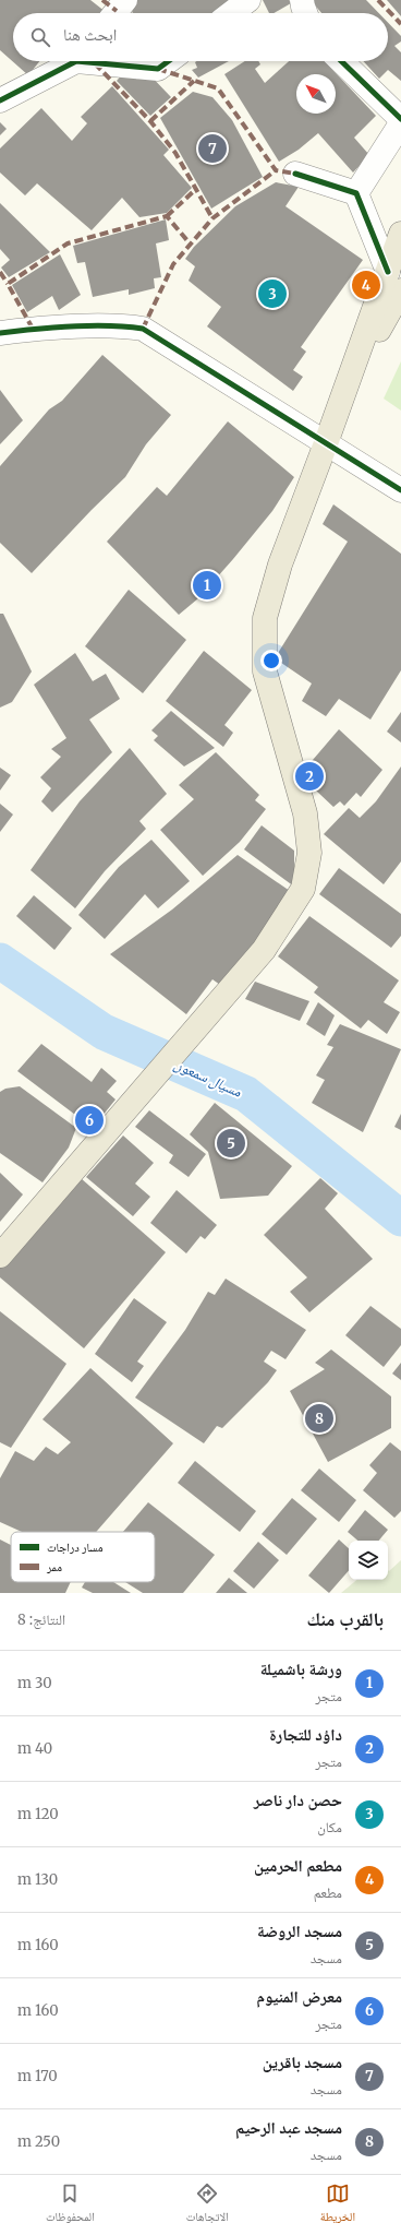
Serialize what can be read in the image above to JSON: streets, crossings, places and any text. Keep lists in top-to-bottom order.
{
  "water": ["مسيال سمعون"],
  "legend": ["مسار دراجات", "ممر"],
  "north": "top left",
  "page": {
    "search": "ابحث هنا",
    "pins": [
      "7",
      "4",
      "3",
      "1",
      "2",
      "6",
      "5",
      "8"
    ],
    "heading": ["بالقرب منك", "النتائج: 8"],
    "list": [
      {
        "mark": "1",
        "name": "ورشة باشميلة",
        "note": "متجر",
        "value": "30 m"
      },
      {
        "mark": "2",
        "name": "داؤد للتجارة",
        "note": "متجر",
        "value": "40 m"
      },
      {
        "mark": "3",
        "name": "حصن دار ناصر",
        "note": "مكان",
        "value": "120 m"
      },
      {
        "mark": "4",
        "name": "مطعم الحرمين",
        "note": "مطعم",
        "value": "130 m"
      },
      {
        "mark": "5",
        "name": "مسجد الروضة",
        "note": "مسجد",
        "value": "160 m"
      },
      {
        "mark": "6",
        "name": "معرض المنيوم",
        "note": "متجر",
        "value": "160 m"
      },
      {
        "mark": "7",
        "name": "مسجد باقرين",
        "note": "مسجد",
        "value": "170 m"
      },
      {
        "mark": "8",
        "name": "مسجد عبد الرحيم",
        "note": "مسجد",
        "value": "250 m"
      }
    ],
    "nav": ["الخريطة", "الاتجاهات", "المحفوظات"]
  }
}
